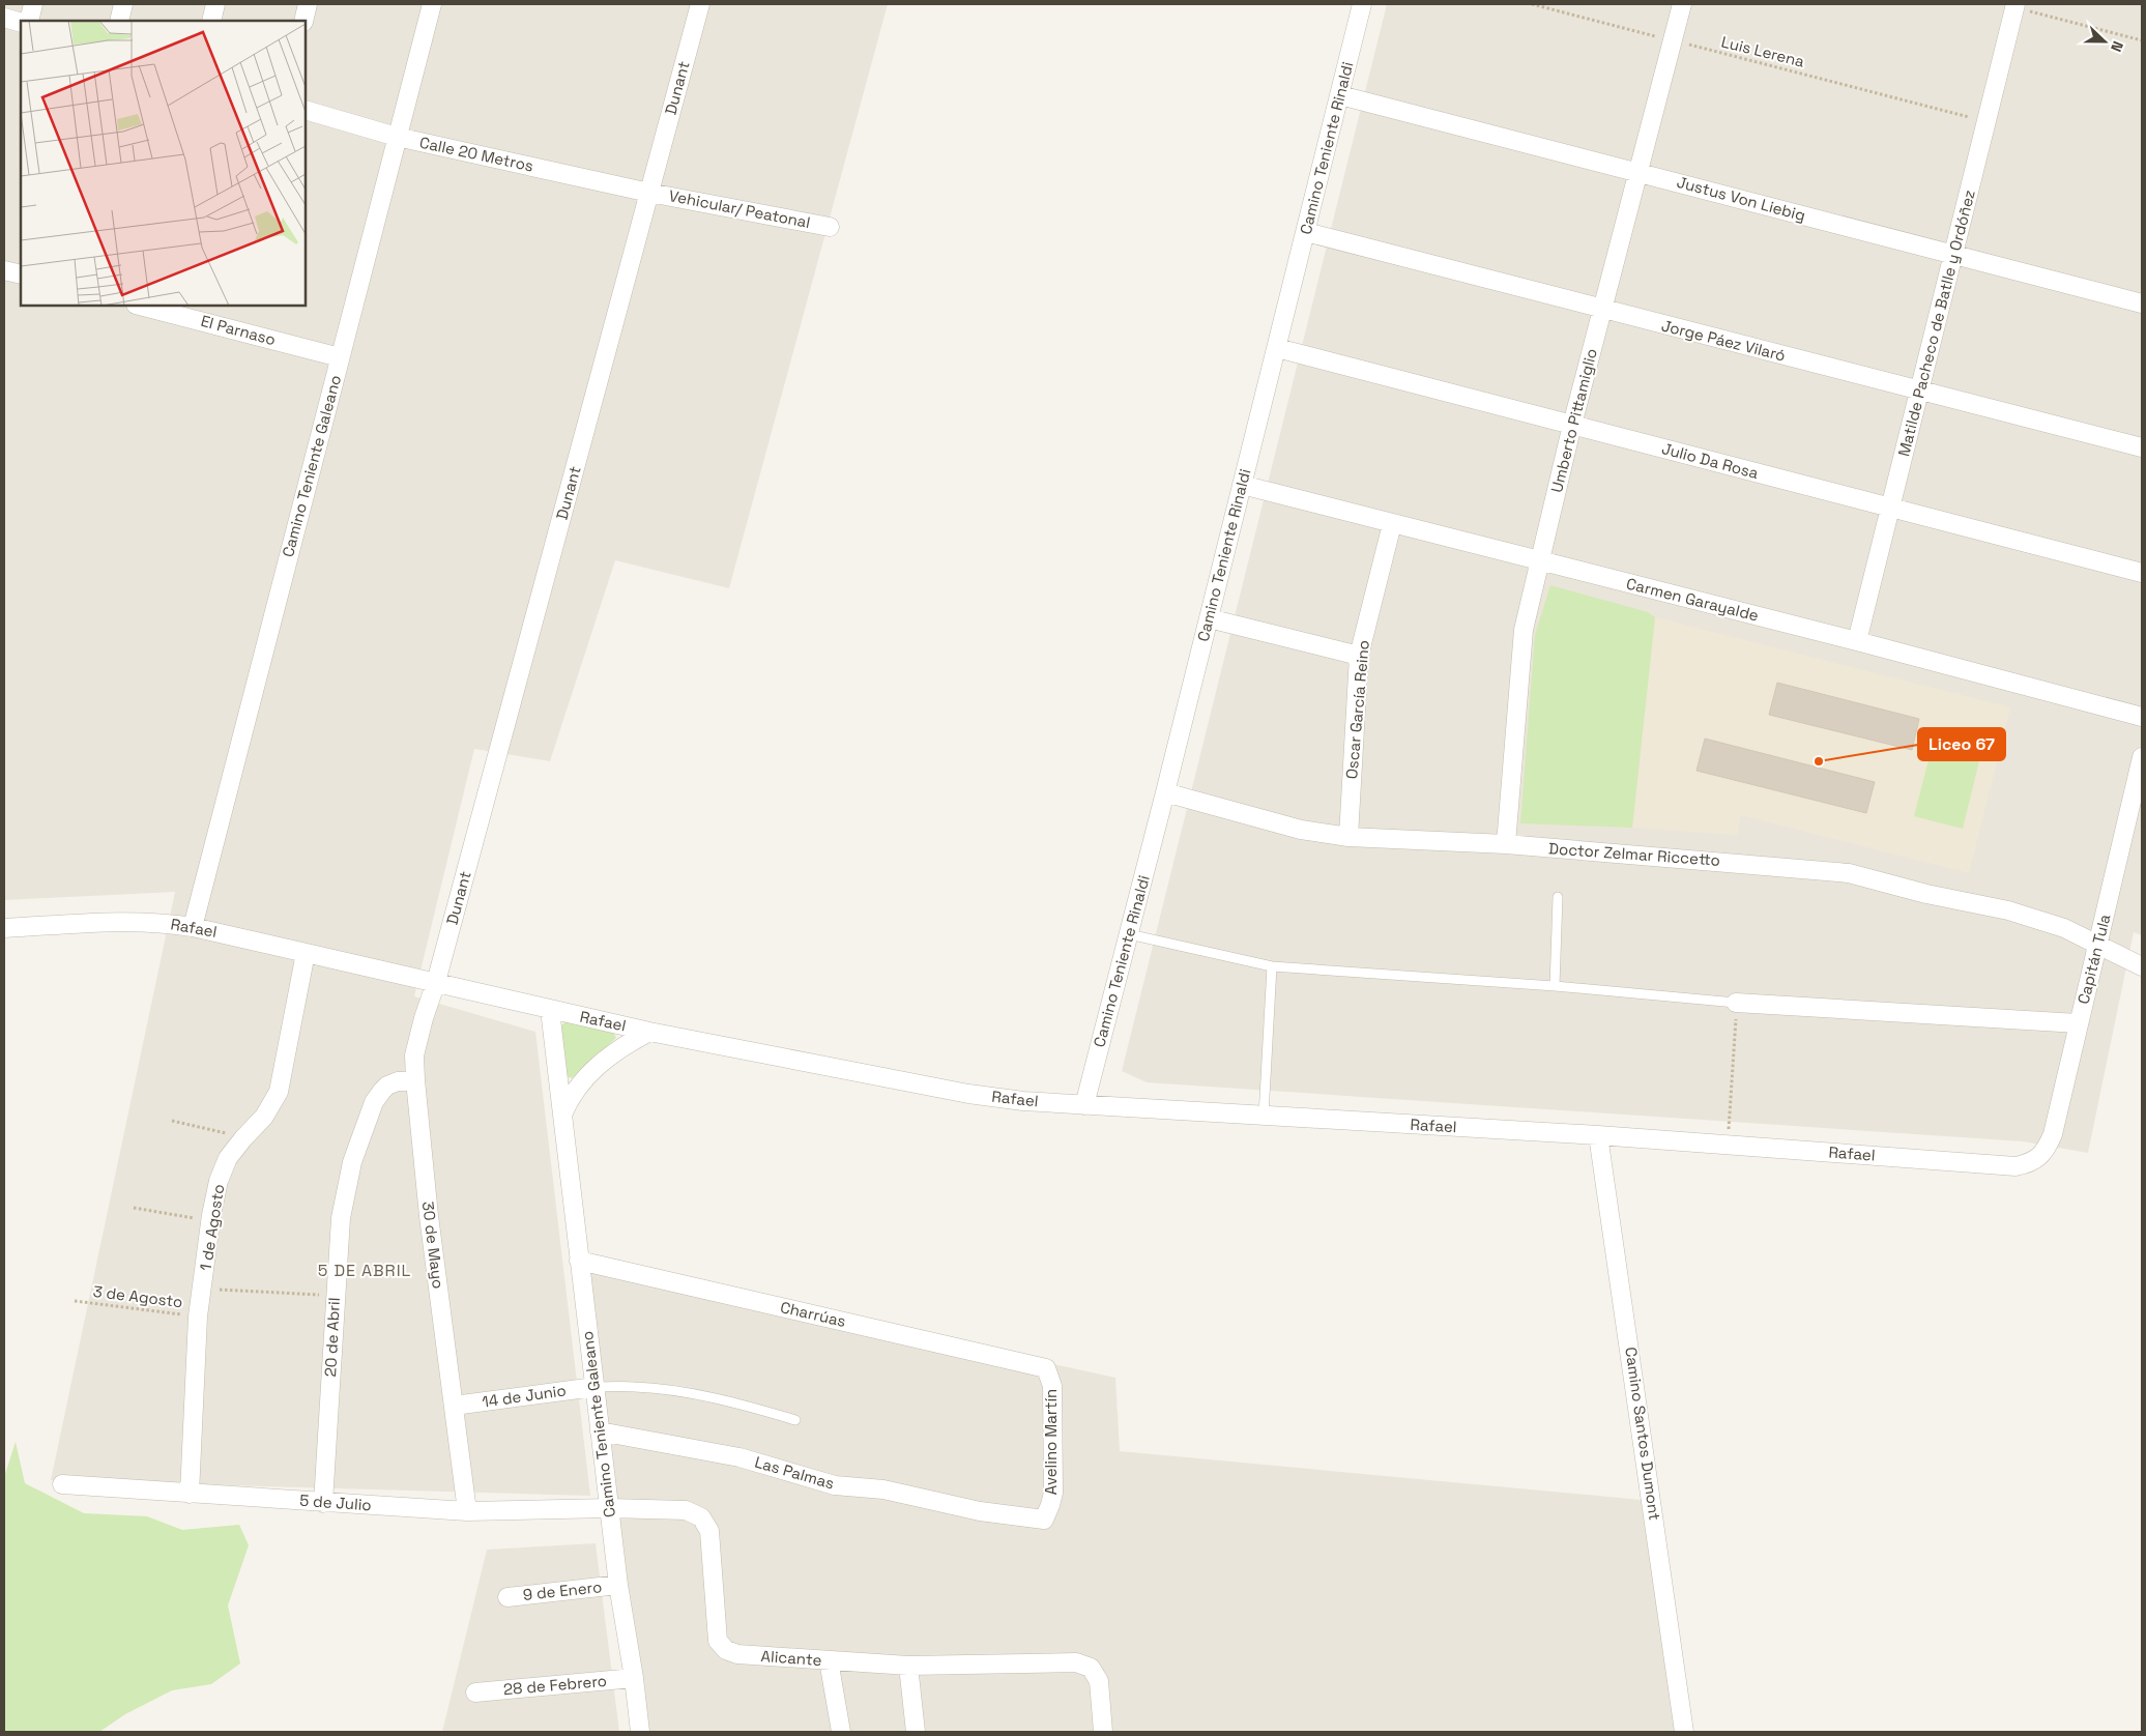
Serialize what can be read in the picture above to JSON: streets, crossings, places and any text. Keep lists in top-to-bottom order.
{
  "streets": {
    "street": [
      "Dunant",
      "Camino Teniente Rinaldi",
      "Calle 20 Metros",
      "Justus Von Liebig",
      "Vehicular/ Peatonal",
      "Matilde Pacheco de Batlle y Ordóñez",
      "El Parnaso",
      "Jorge Páez Vilaró",
      "Umberto Pittamiglio",
      "Julio Da Rosa",
      "Camino Teniente Galeano",
      "Carmen Garayalde",
      "Oscar García Reino",
      "Doctor Zelmar Riccetto",
      "Rafael",
      "Capitán Tula",
      "1 de Agosto",
      "30 de Mayo",
      "Charrúas",
      "20 de Abril",
      "14 de Junio",
      "Camino Santos Dumont",
      "Avelino Martín",
      "Las Palmas",
      "5 de Julio",
      "9 de Enero",
      "Alicante",
      "28 de Febrero"
    ],
    "path": ["Luis Lerena", "3 de Agosto"]
  },
  "crossings": [
    ["Luis Lerena", "Matilde Pacheco de Batlle y Ordóñez"],
    ["Luis Lerena", "Umberto Pittamiglio"],
    ["Dunant", "Calle 20 Metros"],
    ["Dunant", "Vehicular/ Peatonal"],
    ["Dunant", "Rafael"],
    ["Dunant", "30 de Mayo"],
    ["Camino Teniente Rinaldi", "Justus Von Liebig"],
    ["Camino Teniente Rinaldi", "Jorge Páez Vilaró"],
    ["Camino Teniente Rinaldi", "Julio Da Rosa"],
    ["Camino Teniente Rinaldi", "Carmen Garayalde"],
    ["Camino Teniente Rinaldi", "Doctor Zelmar Riccetto"],
    ["Camino Teniente Rinaldi", "Rafael"],
    ["Calle 20 Metros", "Vehicular/ Peatonal"],
    ["Calle 20 Metros", "Camino Teniente Galeano"],
    ["Justus Von Liebig", "Matilde Pacheco de Batlle y Ordóñez"],
    ["Justus Von Liebig", "Umberto Pittamiglio"],
    ["Matilde Pacheco de Batlle y Ordóñez", "Jorge Páez Vilaró"],
    ["Matilde Pacheco de Batlle y Ordóñez", "Julio Da Rosa"],
    ["Matilde Pacheco de Batlle y Ordóñez", "Carmen Garayalde"],
    ["El Parnaso", "Camino Teniente Galeano"],
    ["Jorge Páez Vilaró", "Umberto Pittamiglio"],
    ["Umberto Pittamiglio", "Julio Da Rosa"],
    ["Umberto Pittamiglio", "Carmen Garayalde"],
    ["Umberto Pittamiglio", "Doctor Zelmar Riccetto"],
    ["Camino Teniente Galeano", "Rafael"],
    ["Camino Teniente Galeano", "Charrúas"],
    ["Camino Teniente Galeano", "14 de Junio"],
    ["Camino Teniente Galeano", "Las Palmas"],
    ["Camino Teniente Galeano", "5 de Julio"],
    ["Camino Teniente Galeano", "9 de Enero"],
    ["Camino Teniente Galeano", "Alicante"],
    ["Camino Teniente Galeano", "28 de Febrero"],
    ["Carmen Garayalde", "Oscar García Reino"],
    ["Oscar García Reino", "Doctor Zelmar Riccetto"],
    ["Doctor Zelmar Riccetto", "Capitán Tula"],
    ["Rafael", "Capitán Tula"],
    ["Rafael", "1 de Agosto"],
    ["Rafael", "30 de Mayo"],
    ["Rafael", "Camino Santos Dumont"],
    ["1 de Agosto", "3 de Agosto"],
    ["1 de Agosto", "5 de Julio"],
    ["30 de Mayo", "20 de Abril"],
    ["30 de Mayo", "14 de Junio"],
    ["30 de Mayo", "5 de Julio"],
    ["Charrúas", "Avelino Martín"],
    ["20 de Abril", "5 de Julio"],
    ["Avelino Martín", "Las Palmas"],
    ["5 de Julio", "Alicante"]
  ],
  "districts": ["5 DE ABRIL"],
  "places": ["Liceo 67"],
  "north": "right"
}
